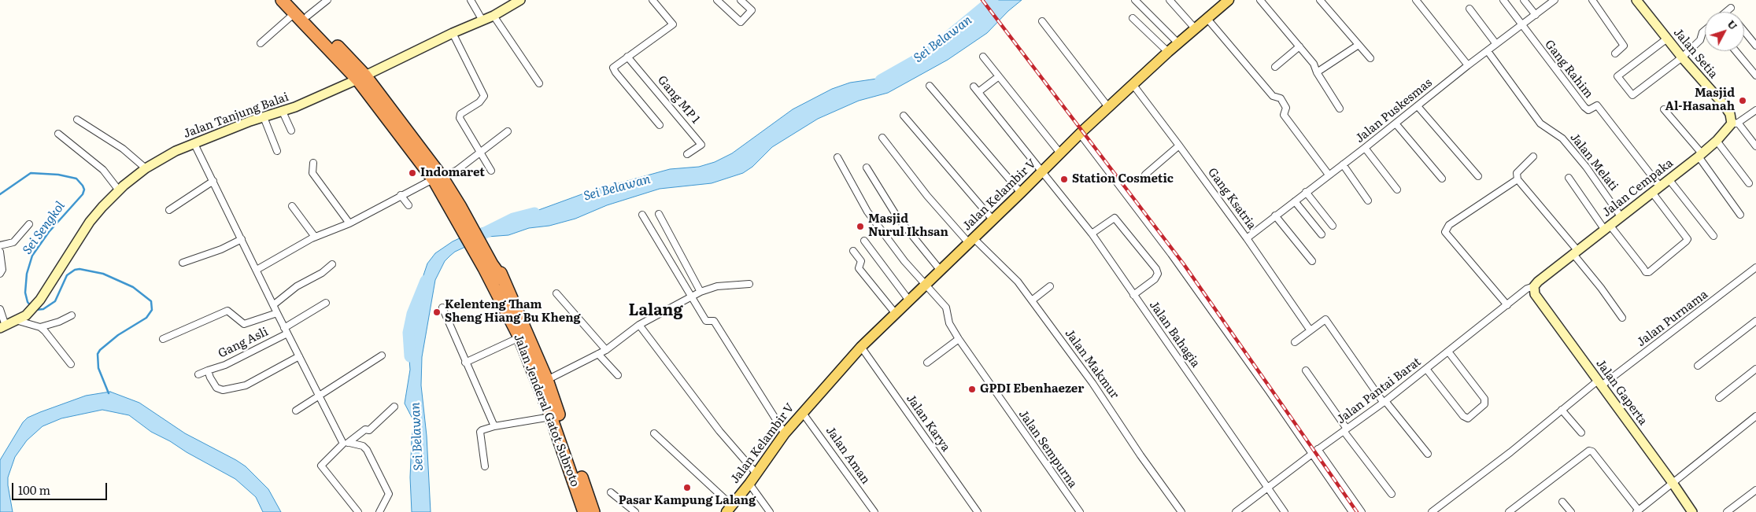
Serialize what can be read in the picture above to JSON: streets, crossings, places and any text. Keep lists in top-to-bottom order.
{
  "streets": {
    "highway": ["Jalan Jenderal Gatot Subroto"],
    "main road": ["Jalan Kelambir V"],
    "street": [
      "Jalan Setia",
      "Gang Rahim",
      "Gang MP 1",
      "Jalan Puskesmas",
      "Jalan Tanjung Balai",
      "Jalan Melati",
      "Jalan Cempaka",
      "Gang Ksatria",
      "Jalan Purnama",
      "Jalan Bahagia",
      "Gang Asli",
      "Jalan Makmur",
      "Jalan Pantai Barat",
      "Jalan Gaperta",
      "Jalan Karya",
      "Jalan Sempurna",
      "Jalan Aman"
    ]
  },
  "crossings": [
    ["Jalan Setia", "Jalan Cempaka"],
    ["Gang Rahim", "Jalan Puskesmas"],
    ["Gang Rahim", "Jalan Cempaka"],
    ["Jalan Puskesmas", "Jalan Melati"],
    ["Jalan Puskesmas", "Gang Ksatria"],
    ["Jalan Melati", "Jalan Cempaka"],
    ["Jalan Cempaka", "Jalan Pantai Barat"],
    ["Jalan Cempaka", "Jalan Gaperta"],
    ["Jalan Kelambir V", "Gang Ksatria"],
    ["Jalan Kelambir V", "Jalan Bahagia"],
    ["Jalan Kelambir V", "Jalan Makmur"],
    ["Jalan Kelambir V", "Jalan Karya"],
    ["Jalan Kelambir V", "Jalan Sempurna"],
    ["Jalan Kelambir V", "Jalan Aman"],
    ["Jalan Purnama", "Jalan Gaperta"],
    ["Jalan Bahagia", "Jalan Pantai Barat"],
    ["Jalan Pantai Barat", "Jalan Gaperta"]
  ],
  "districts": ["Lalang"],
  "water": ["Sei Belawan", "Sei Sengkol"],
  "places": [
    "Masjid Al-Hasanah",
    "Indomaret",
    "Station Cosmetic",
    "Masjid Nurul Ikhsan",
    "Kelenteng Tham Sheng Hiang Bu Kheng",
    "GPDI Ebenhaezer",
    "Pasar Kampung Lalang"
  ],
  "scale_bar": "100 m",
  "north": "top right"
}
